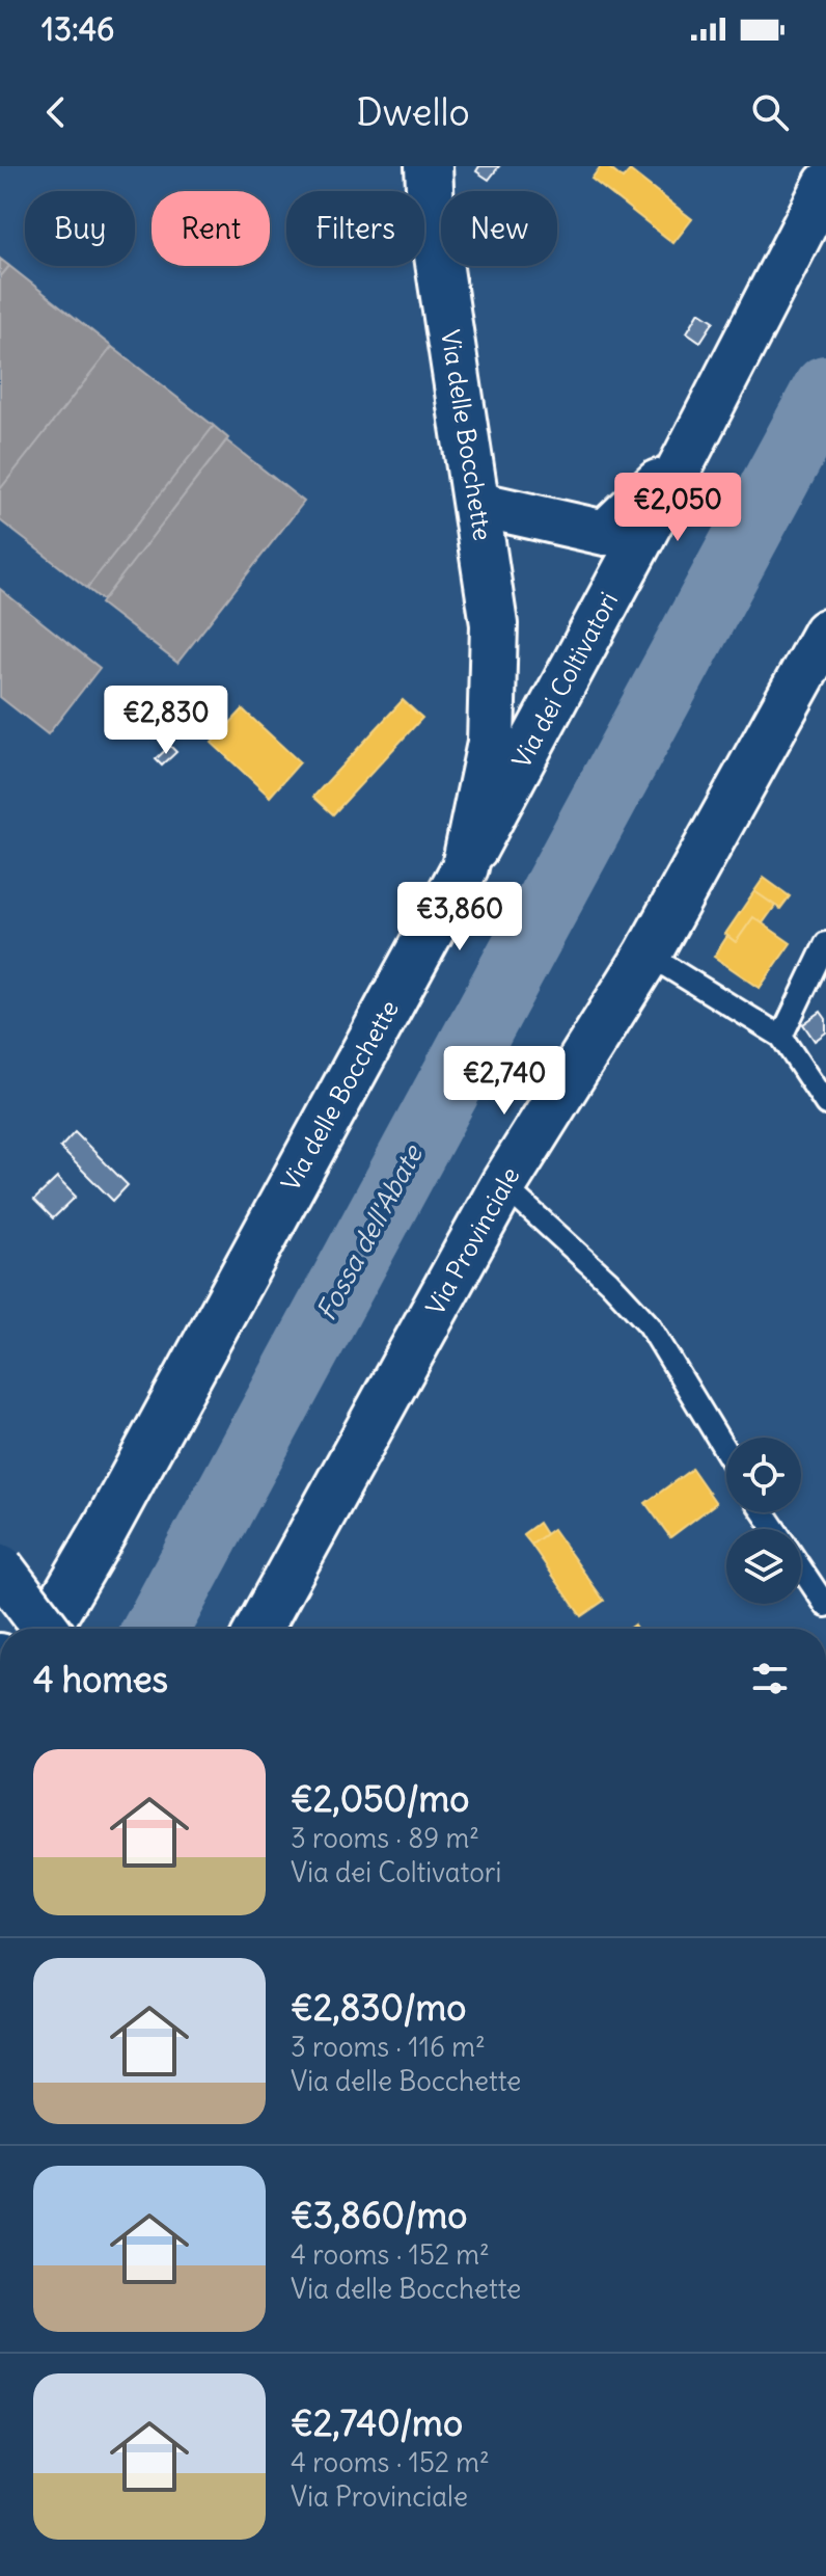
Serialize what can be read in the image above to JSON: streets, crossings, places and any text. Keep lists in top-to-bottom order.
{
  "streets": {
    "main road": ["Via delle Bocchette", "Via Provinciale"],
    "street": ["Via dei Coltivatori"]
  },
  "crossings": [
    ["Via delle Bocchette", "Via dei Coltivatori"]
  ],
  "water": ["Fossa dell'Abate"],
  "page": {
    "status": "13:46",
    "header": "Dwello",
    "chip": [
      "Buy",
      "Rent",
      "Filters",
      "New"
    ],
    "price": [
      "€2,050",
      "€2,830",
      "€3,860",
      "€2,740"
    ],
    "heading": "4 homes",
    "list": [
      {
        "name": "€2,050/mo",
        "note": "3 rooms · 89 m² · Via dei Coltivatori"
      },
      {
        "name": "€2,830/mo",
        "note": "3 rooms · 116 m² · Via delle Bocchette"
      },
      {
        "name": "€3,860/mo",
        "note": "4 rooms · 152 m² · Via delle Bocchette"
      },
      {
        "name": "€2,740/mo",
        "note": "4 rooms · 152 m² · Via Provinciale"
      }
    ]
  }
}
